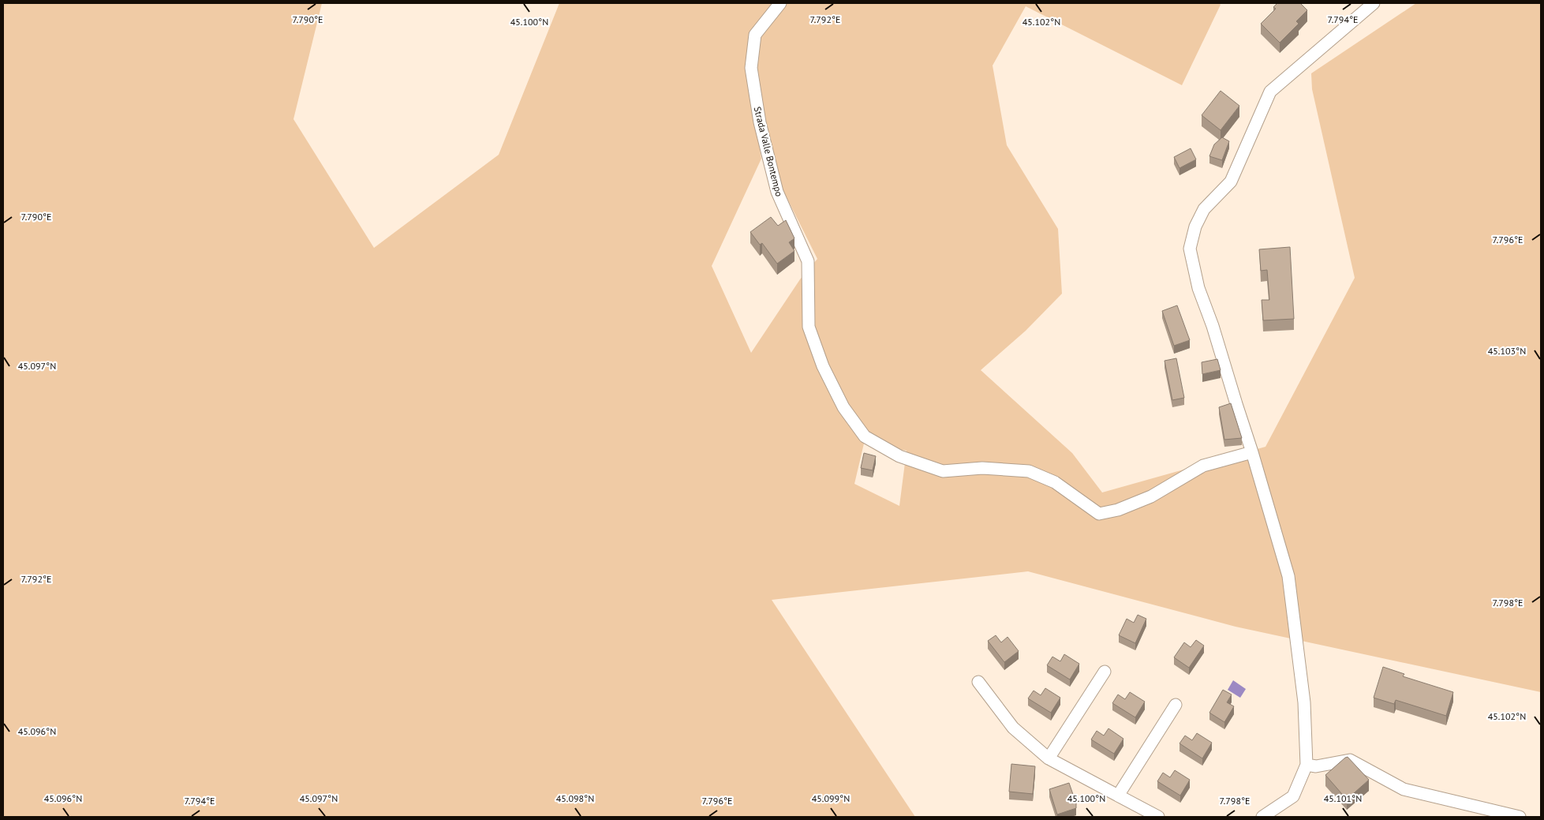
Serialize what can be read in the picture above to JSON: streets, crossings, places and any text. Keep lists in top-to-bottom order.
{
  "streets": {
    "street": ["Strada Valle Bontempo"]
  },
  "coordinates": [
    "7.790°E",
    "7.792°E",
    "7.794°E",
    "45.100°N",
    "45.102°N",
    "7.796°E",
    "45.103°N",
    "45.097°N",
    "7.798°E",
    "45.096°N",
    "45.098°N",
    "45.099°N",
    "45.101°N"
  ]
}
